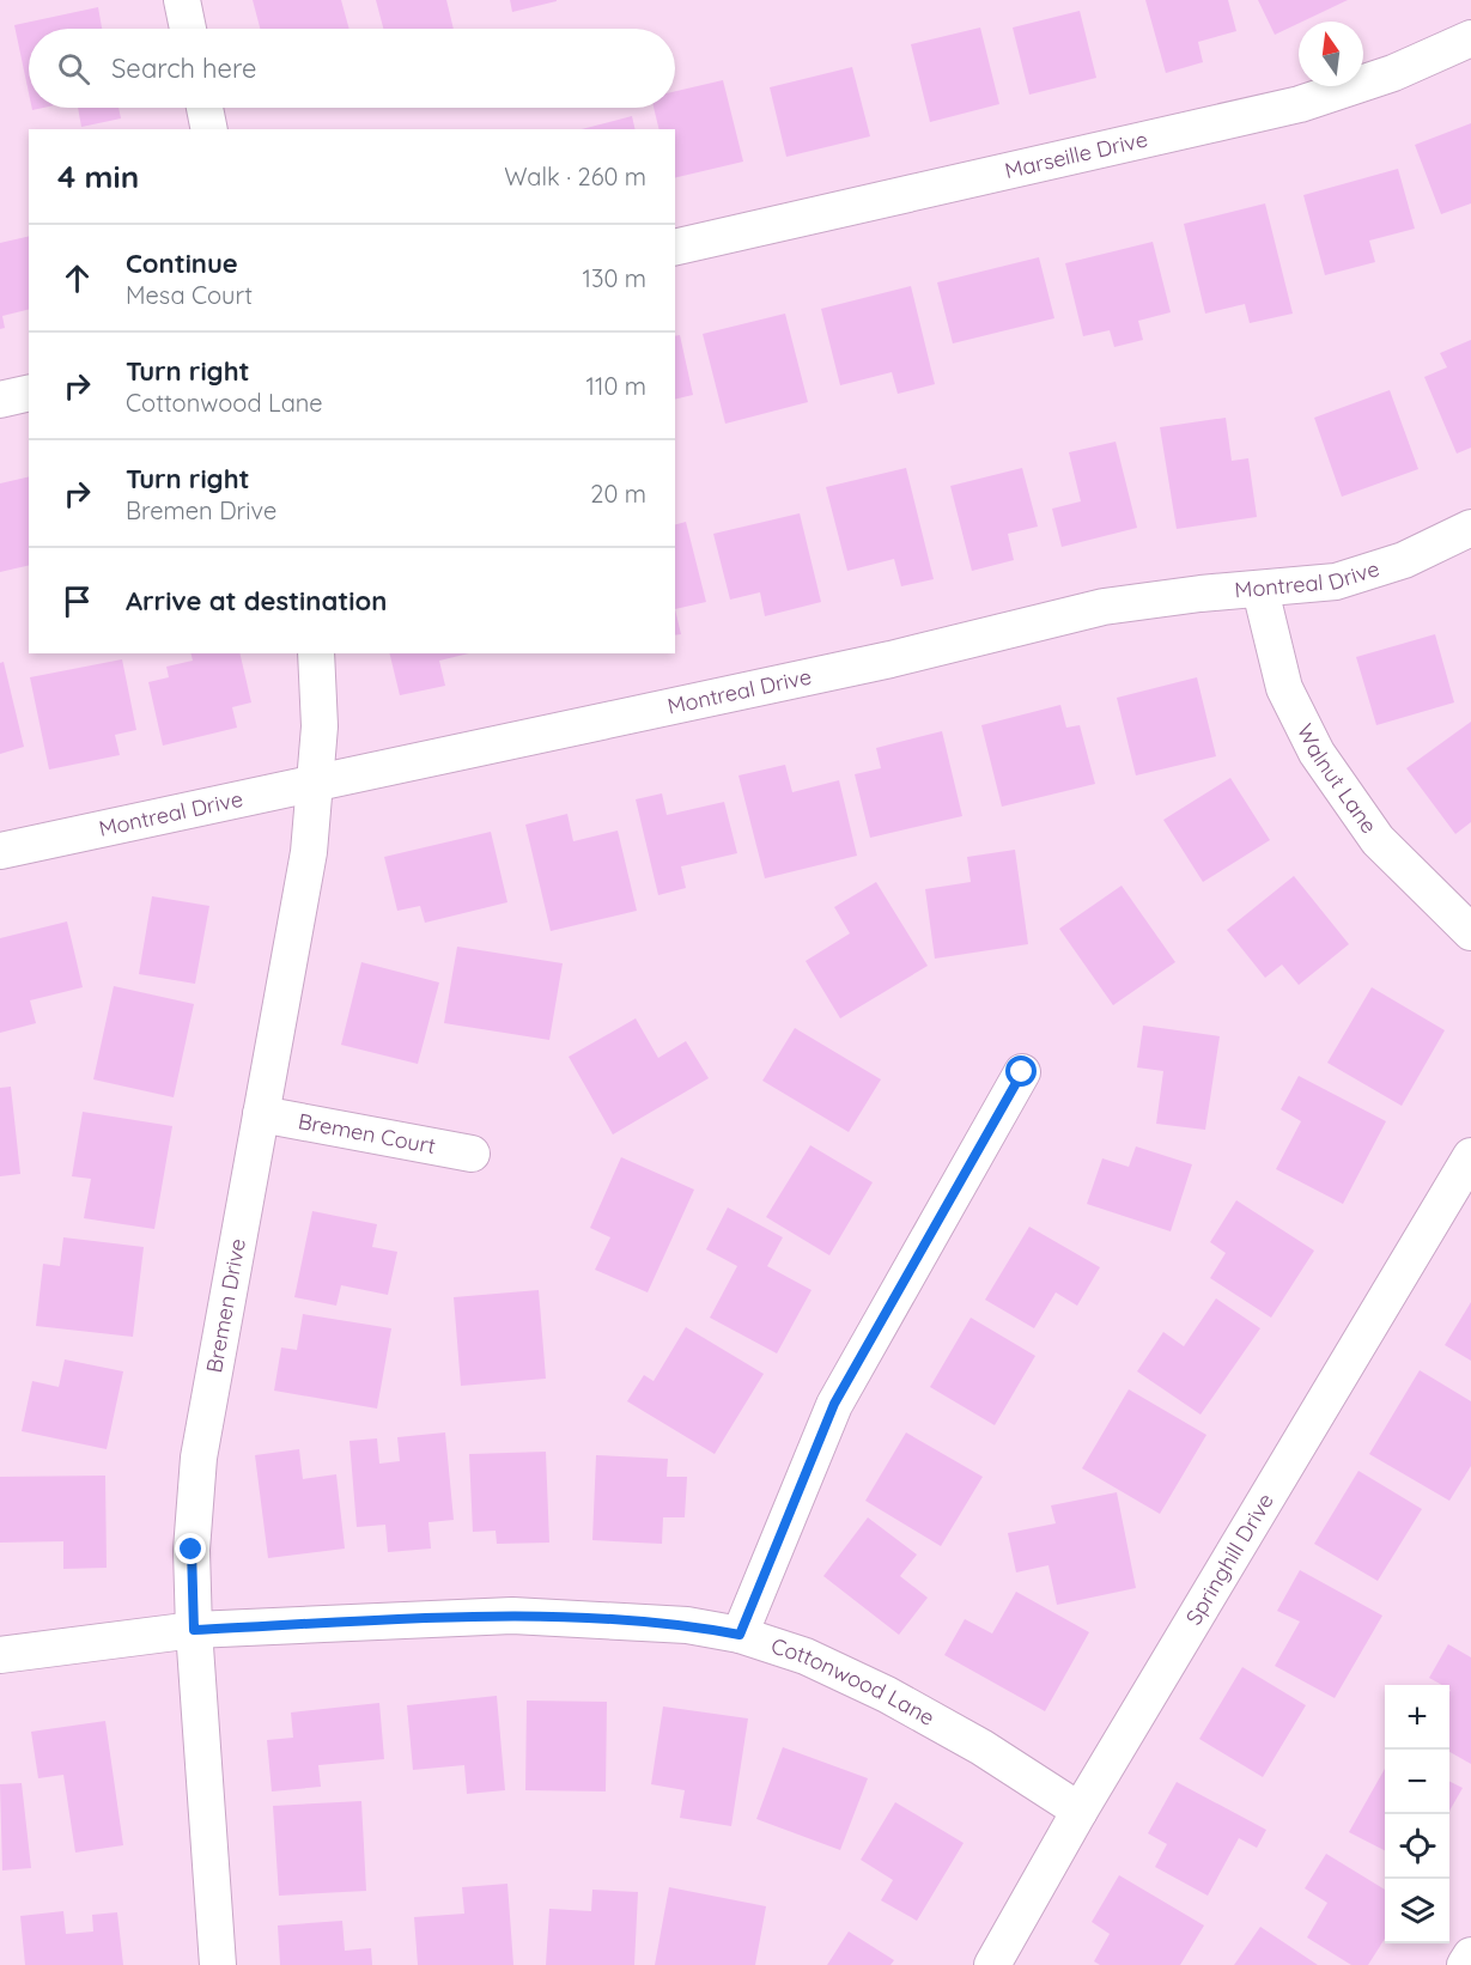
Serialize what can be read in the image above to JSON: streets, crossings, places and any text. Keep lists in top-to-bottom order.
{
  "streets": {
    "street": [
      "Marseille Drive",
      "Montreal Drive",
      "Walnut Lane",
      "Bremen Court",
      "Bremen Drive",
      "Springhill Drive",
      "Cottonwood Lane"
    ]
  },
  "crossings": [
    ["Montreal Drive", "Walnut Lane"],
    ["Montreal Drive", "Bremen Drive"],
    ["Bremen Court", "Bremen Drive"],
    ["Bremen Drive", "Cottonwood Lane"],
    ["Springhill Drive", "Cottonwood Lane"]
  ],
  "north": "top",
  "page": {
    "search": "Search here",
    "heading": ["4 min", "Walk · 260 m"],
    "list": [
      ["Continue", "Mesa Court", "130 m"],
      ["Turn right", "Cottonwood Lane", "110 m"],
      ["Turn right", "Bremen Drive", "20 m"],
      "Arrive at destination"
    ],
    "map_buttons": ["+", "−"]
  }
}
